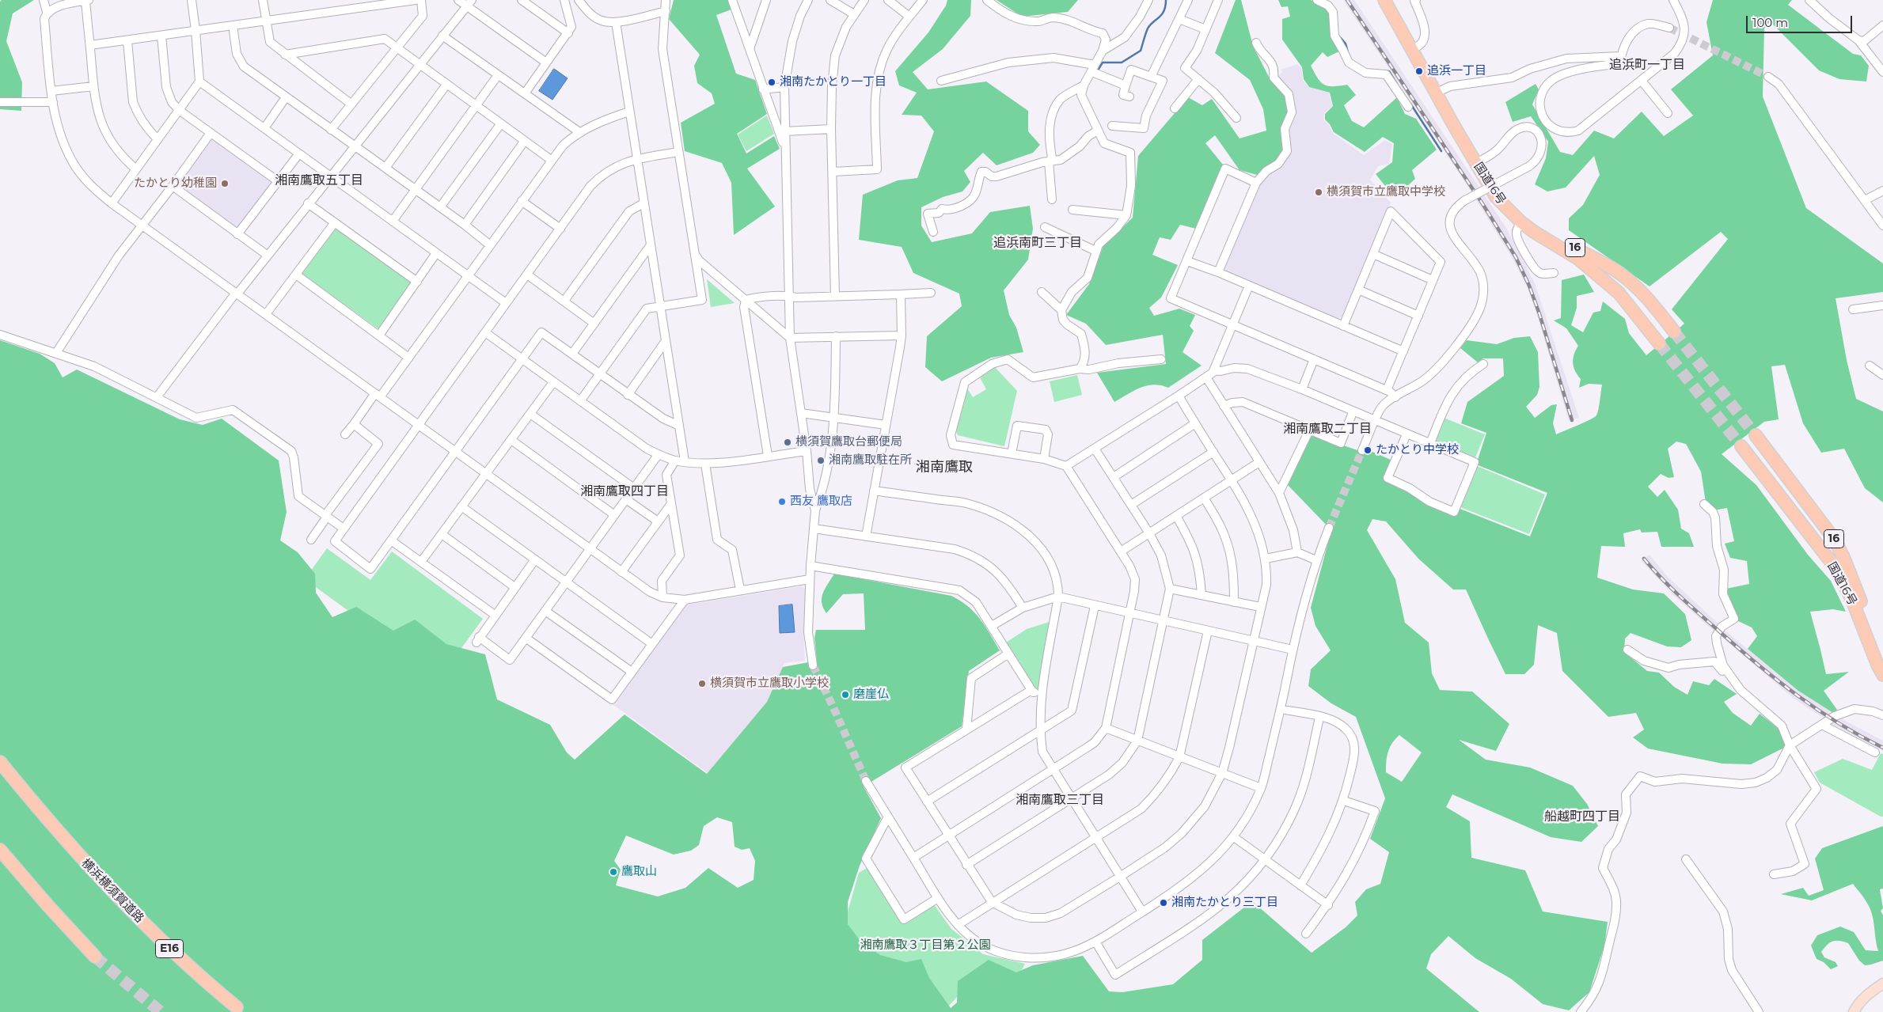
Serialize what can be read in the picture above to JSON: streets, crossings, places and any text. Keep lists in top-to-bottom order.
{
  "streets": {
    "highway": [
      "国道16号",
      "16",
      "横浜横須賀道路",
      "E16"
    ]
  },
  "districts": [
    "追浜町一丁目",
    "湘南鷹取五丁目",
    "追浜南町三丁目",
    "湘南鷹取二丁目",
    "湘南鷹取",
    "湘南鷹取四丁目",
    "湘南鷹取三丁目",
    "船越町四丁目"
  ],
  "parks": ["湘南鷹取３丁目第２公園"],
  "places": [
    "追浜一丁目",
    "湘南たかとり一丁目",
    "たかとり幼稚園",
    "横須賀市立鷹取中学校",
    "横須賀鷹取台郵便局",
    "たかとり中学校",
    "湘南鷹取駐在所",
    "西友 鷹取店",
    "横須賀市立鷹取小学校",
    "磨崖仏",
    "鷹取山",
    "湘南たかとり三丁目"
  ],
  "scale_bar": "100 m"
}
